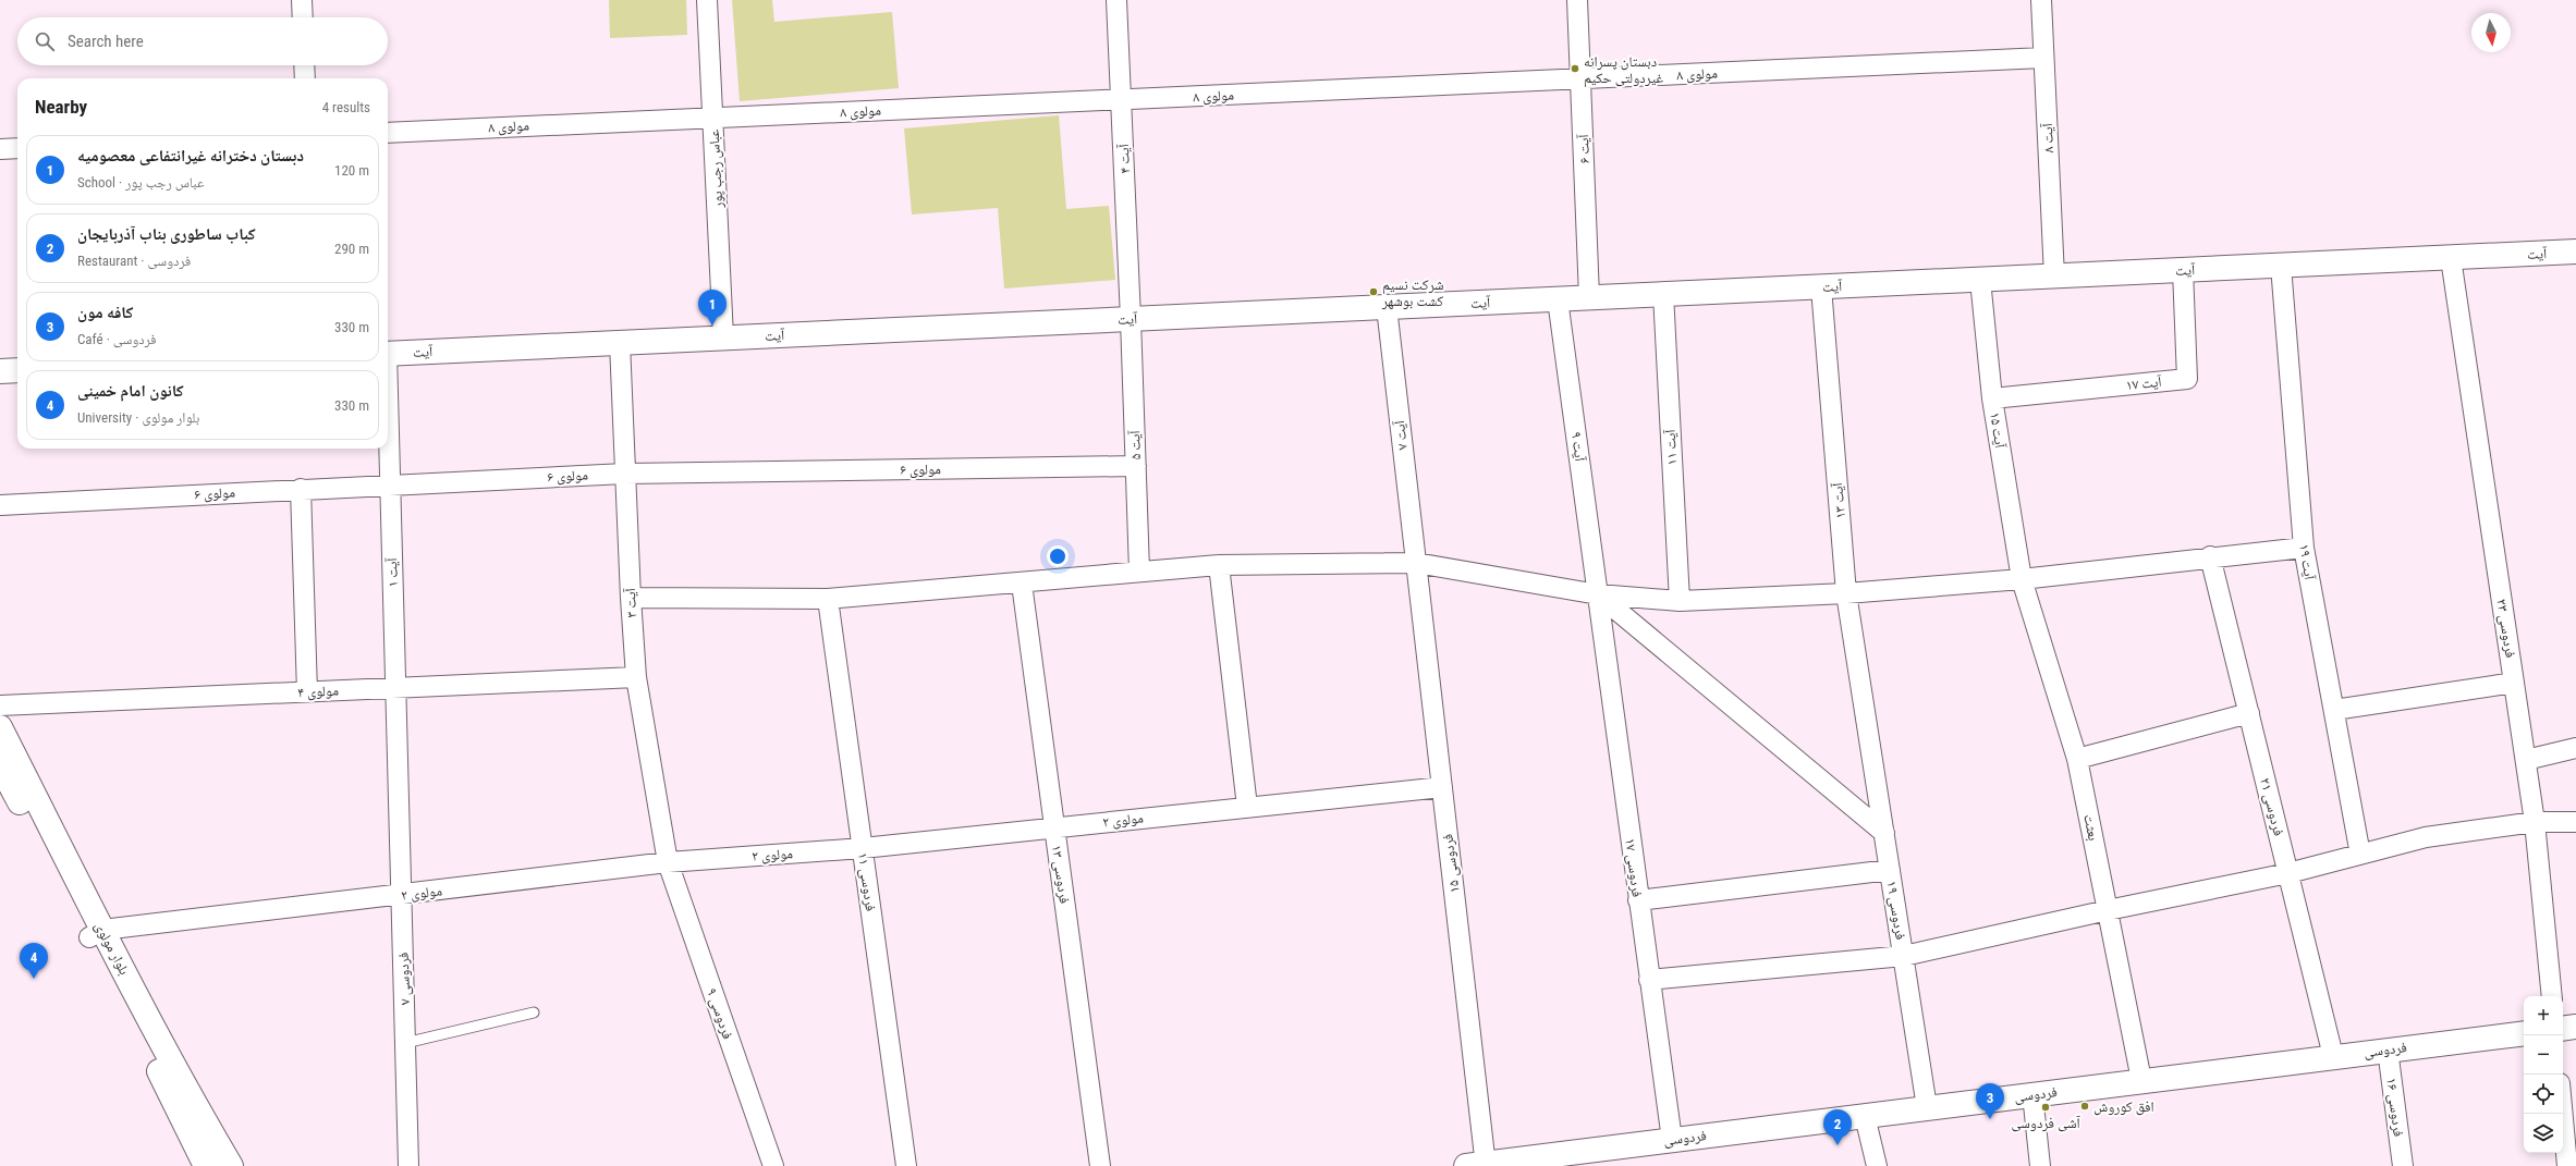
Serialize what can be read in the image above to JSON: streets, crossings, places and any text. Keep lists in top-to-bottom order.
{
  "streets": {
    "street": [
      "مولوی ۸",
      "آیت ۸",
      "آیت ۶",
      "آیت ۴",
      "عباس رجب پور",
      "آیت",
      "آیت ۱۷",
      "آیت ۱۵",
      "آیت ۷",
      "آیت ۵",
      "آیت ۹",
      "آیت ۱۱",
      "مولوی ۶",
      "آیت ۱۳",
      "آیت ۱۹",
      "آیت ۱",
      "آیت ۳",
      "فردوسی ۲۳",
      "مولوی ۴",
      "فردوسی ۲۱",
      "مولوی ۲",
      "بعثت",
      "فردوسی ۱۵",
      "فردوسی ۱۷",
      "فردوسی ۱۳",
      "فردوسی ۱۱",
      "فردوسی ۱۹",
      "بلوار مولوی",
      "فردوسی ۷",
      "فردوسی ۹",
      "فردوسی",
      "فردوسی ۱۶"
    ]
  },
  "crossings": [
    ["مولوی ۸", "آیت ۸"],
    ["مولوی ۸", "آیت ۶"],
    ["مولوی ۸", "آیت ۴"],
    ["مولوی ۸", "عباس رجب پور"],
    ["آیت ۸", "آیت"],
    ["آیت ۶", "آیت"],
    ["آیت ۴", "آیت"],
    ["آیت ۴", "آیت ۵"],
    ["عباس رجب پور", "آیت"],
    ["آیت", "آیت ۱۷"],
    ["آیت", "آیت ۱۵"],
    ["آیت", "آیت ۷"],
    ["آیت", "آیت ۵"],
    ["آیت", "آیت ۹"],
    ["آیت", "آیت ۱۱"],
    ["آیت", "آیت ۱۳"],
    ["آیت", "آیت ۱۹"],
    ["آیت", "آیت ۳"],
    ["آیت", "فردوسی ۲۳"],
    ["آیت ۱۷", "آیت ۱۵"],
    ["آیت ۱۵", "بعثت"],
    ["آیت ۷", "فردوسی ۱۵"],
    ["آیت ۵", "مولوی ۶"],
    ["آیت ۹", "فردوسی ۱۷"],
    ["مولوی ۶", "آیت ۱"],
    ["مولوی ۶", "آیت ۳"],
    ["آیت ۱۳", "فردوسی ۱۹"],
    ["آیت ۱", "مولوی ۴"],
    ["آیت ۱", "فردوسی ۷"],
    ["آیت ۳", "مولوی ۴"],
    ["آیت ۳", "مولوی ۲"],
    ["آیت ۳", "فردوسی ۹"],
    ["فردوسی ۲۱", "فردوسی"],
    ["مولوی ۲", "فردوسی ۱۵"],
    ["مولوی ۲", "فردوسی ۱۳"],
    ["مولوی ۲", "فردوسی ۱۱"],
    ["مولوی ۲", "بلوار مولوی"],
    ["مولوی ۲", "فردوسی ۷"],
    ["مولوی ۲", "فردوسی ۹"],
    ["بعثت", "فردوسی"],
    ["فردوسی ۱۵", "فردوسی"],
    ["فردوسی ۱۷", "فردوسی"],
    ["فردوسی ۱۹", "فردوسی"],
    ["فردوسی", "فردوسی ۱۶"]
  ],
  "places": [
    "دبستان پسرانه غیردولتی حکیم",
    "شرکت نسیم کشت بوشهر",
    "افق کوروش",
    "آشی فردوسی"
  ],
  "north": "bottom",
  "page": {
    "search": "Search here",
    "heading": ["Nearby", "4 results"],
    "list": [
      {
        "mark": "1",
        "name": "دبستان دخترانه غیرانتفاعی معصومیه",
        "note": "School · عباس رجب پور",
        "value": "120 m"
      },
      {
        "mark": "2",
        "name": "کباب ساطوری بناب آذربایجان",
        "note": "Restaurant · فردوسی",
        "value": "290 m"
      },
      {
        "mark": "3",
        "name": "کافه مون",
        "note": "Café · فردوسی",
        "value": "330 m"
      },
      {
        "mark": "4",
        "name": "کانون امام خمینی",
        "note": "University · بلوار مولوی",
        "value": "330 m"
      }
    ],
    "pins": [
      "1",
      "4",
      "3",
      "2"
    ],
    "map_buttons": ["+", "−"]
  }
}
